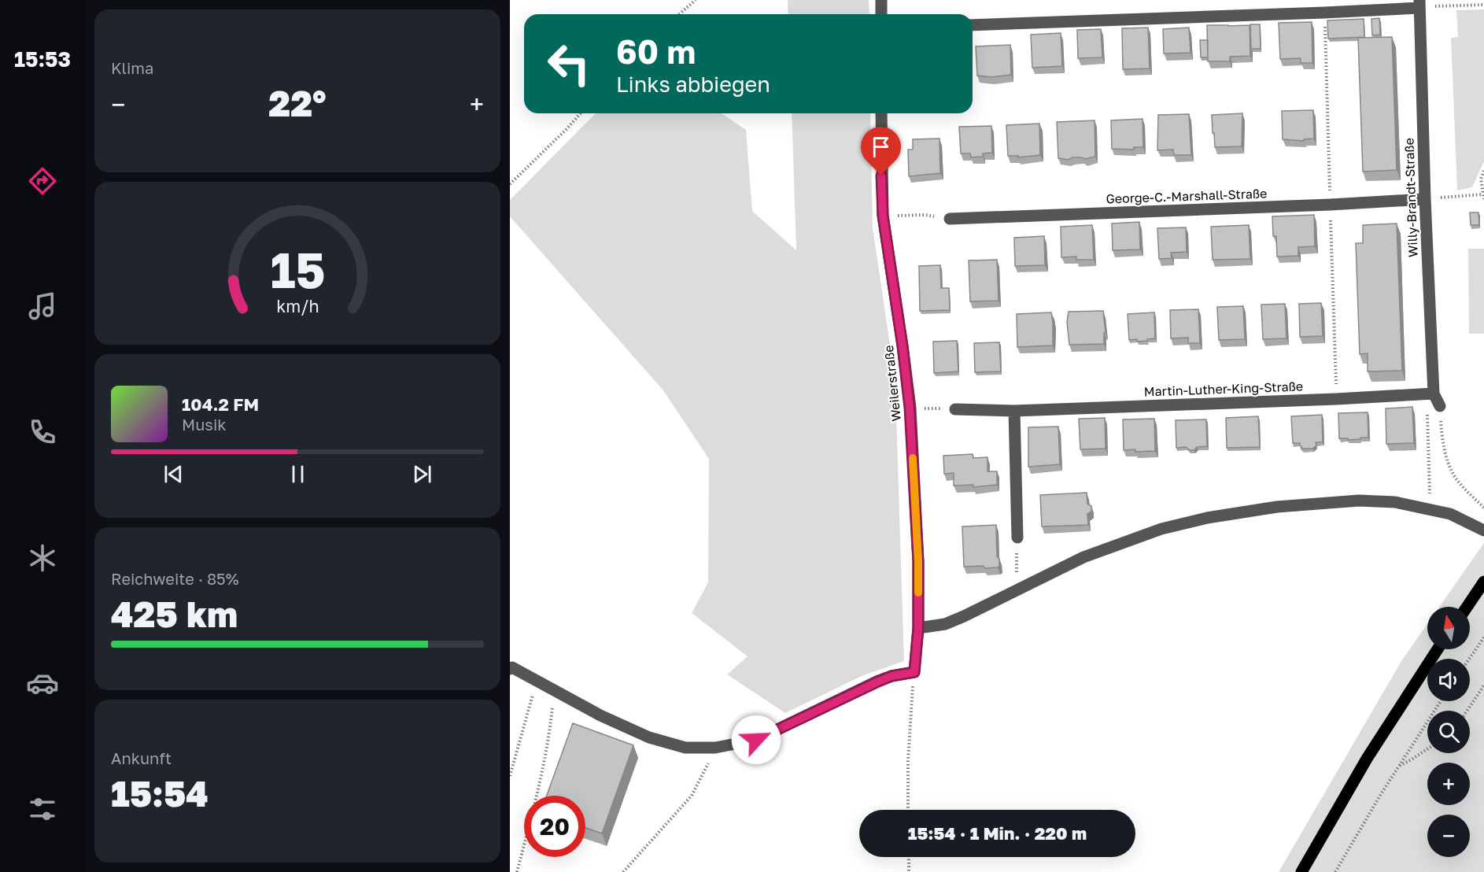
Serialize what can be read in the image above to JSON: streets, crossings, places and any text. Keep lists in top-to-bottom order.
{
  "streets": {
    "street": [
      "George-C.-Marshall-Straße",
      "Willy-Brandt-Straße",
      "Weilerstraße",
      "Martin-Luther-King-Straße"
    ]
  },
  "crossings": [
    ["George-C.-Marshall-Straße", "Willy-Brandt-Straße"],
    ["Willy-Brandt-Straße", "Martin-Luther-King-Straße"]
  ],
  "north": "top",
  "page": {
    "tabs": "15:53",
    "tile": [
      "Klima",
      ["Reichweite · 85%", "425 km"],
      ["Ankunft", "15:54"]
    ],
    "turn": ["60 m", "Links abbiegen"],
    "heat": ["−", "22°", "+"],
    "song": ["104.2 FM", "Musik"],
    "map_buttons": ["+", "−"],
    "limit": "20",
    "trip": "15:54 · 1 Min. · 220 m",
    "gauge": ["15", "km/h"]
  }
}
